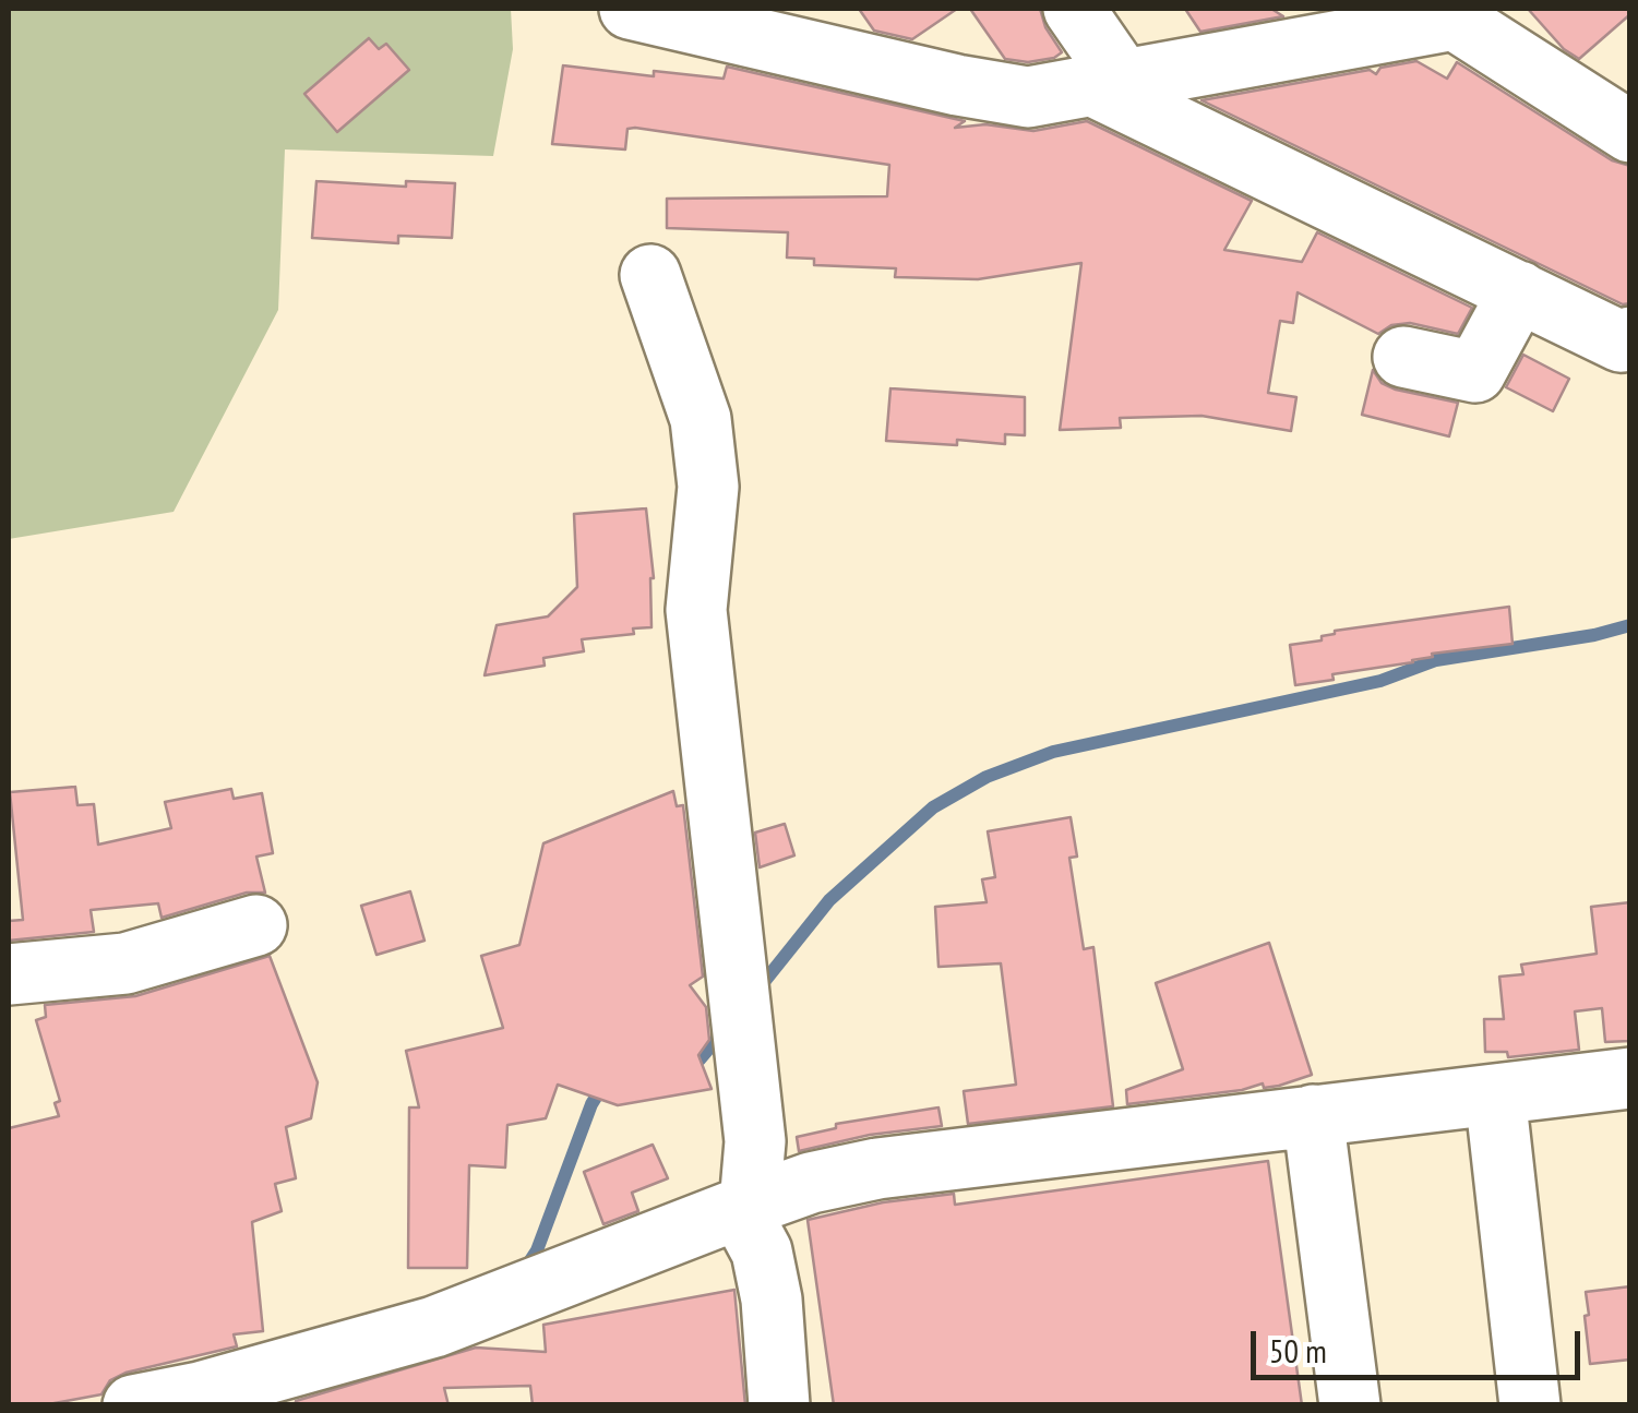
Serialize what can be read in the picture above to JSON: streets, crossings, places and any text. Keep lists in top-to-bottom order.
{
  "scale_bar": "50 m"
}
